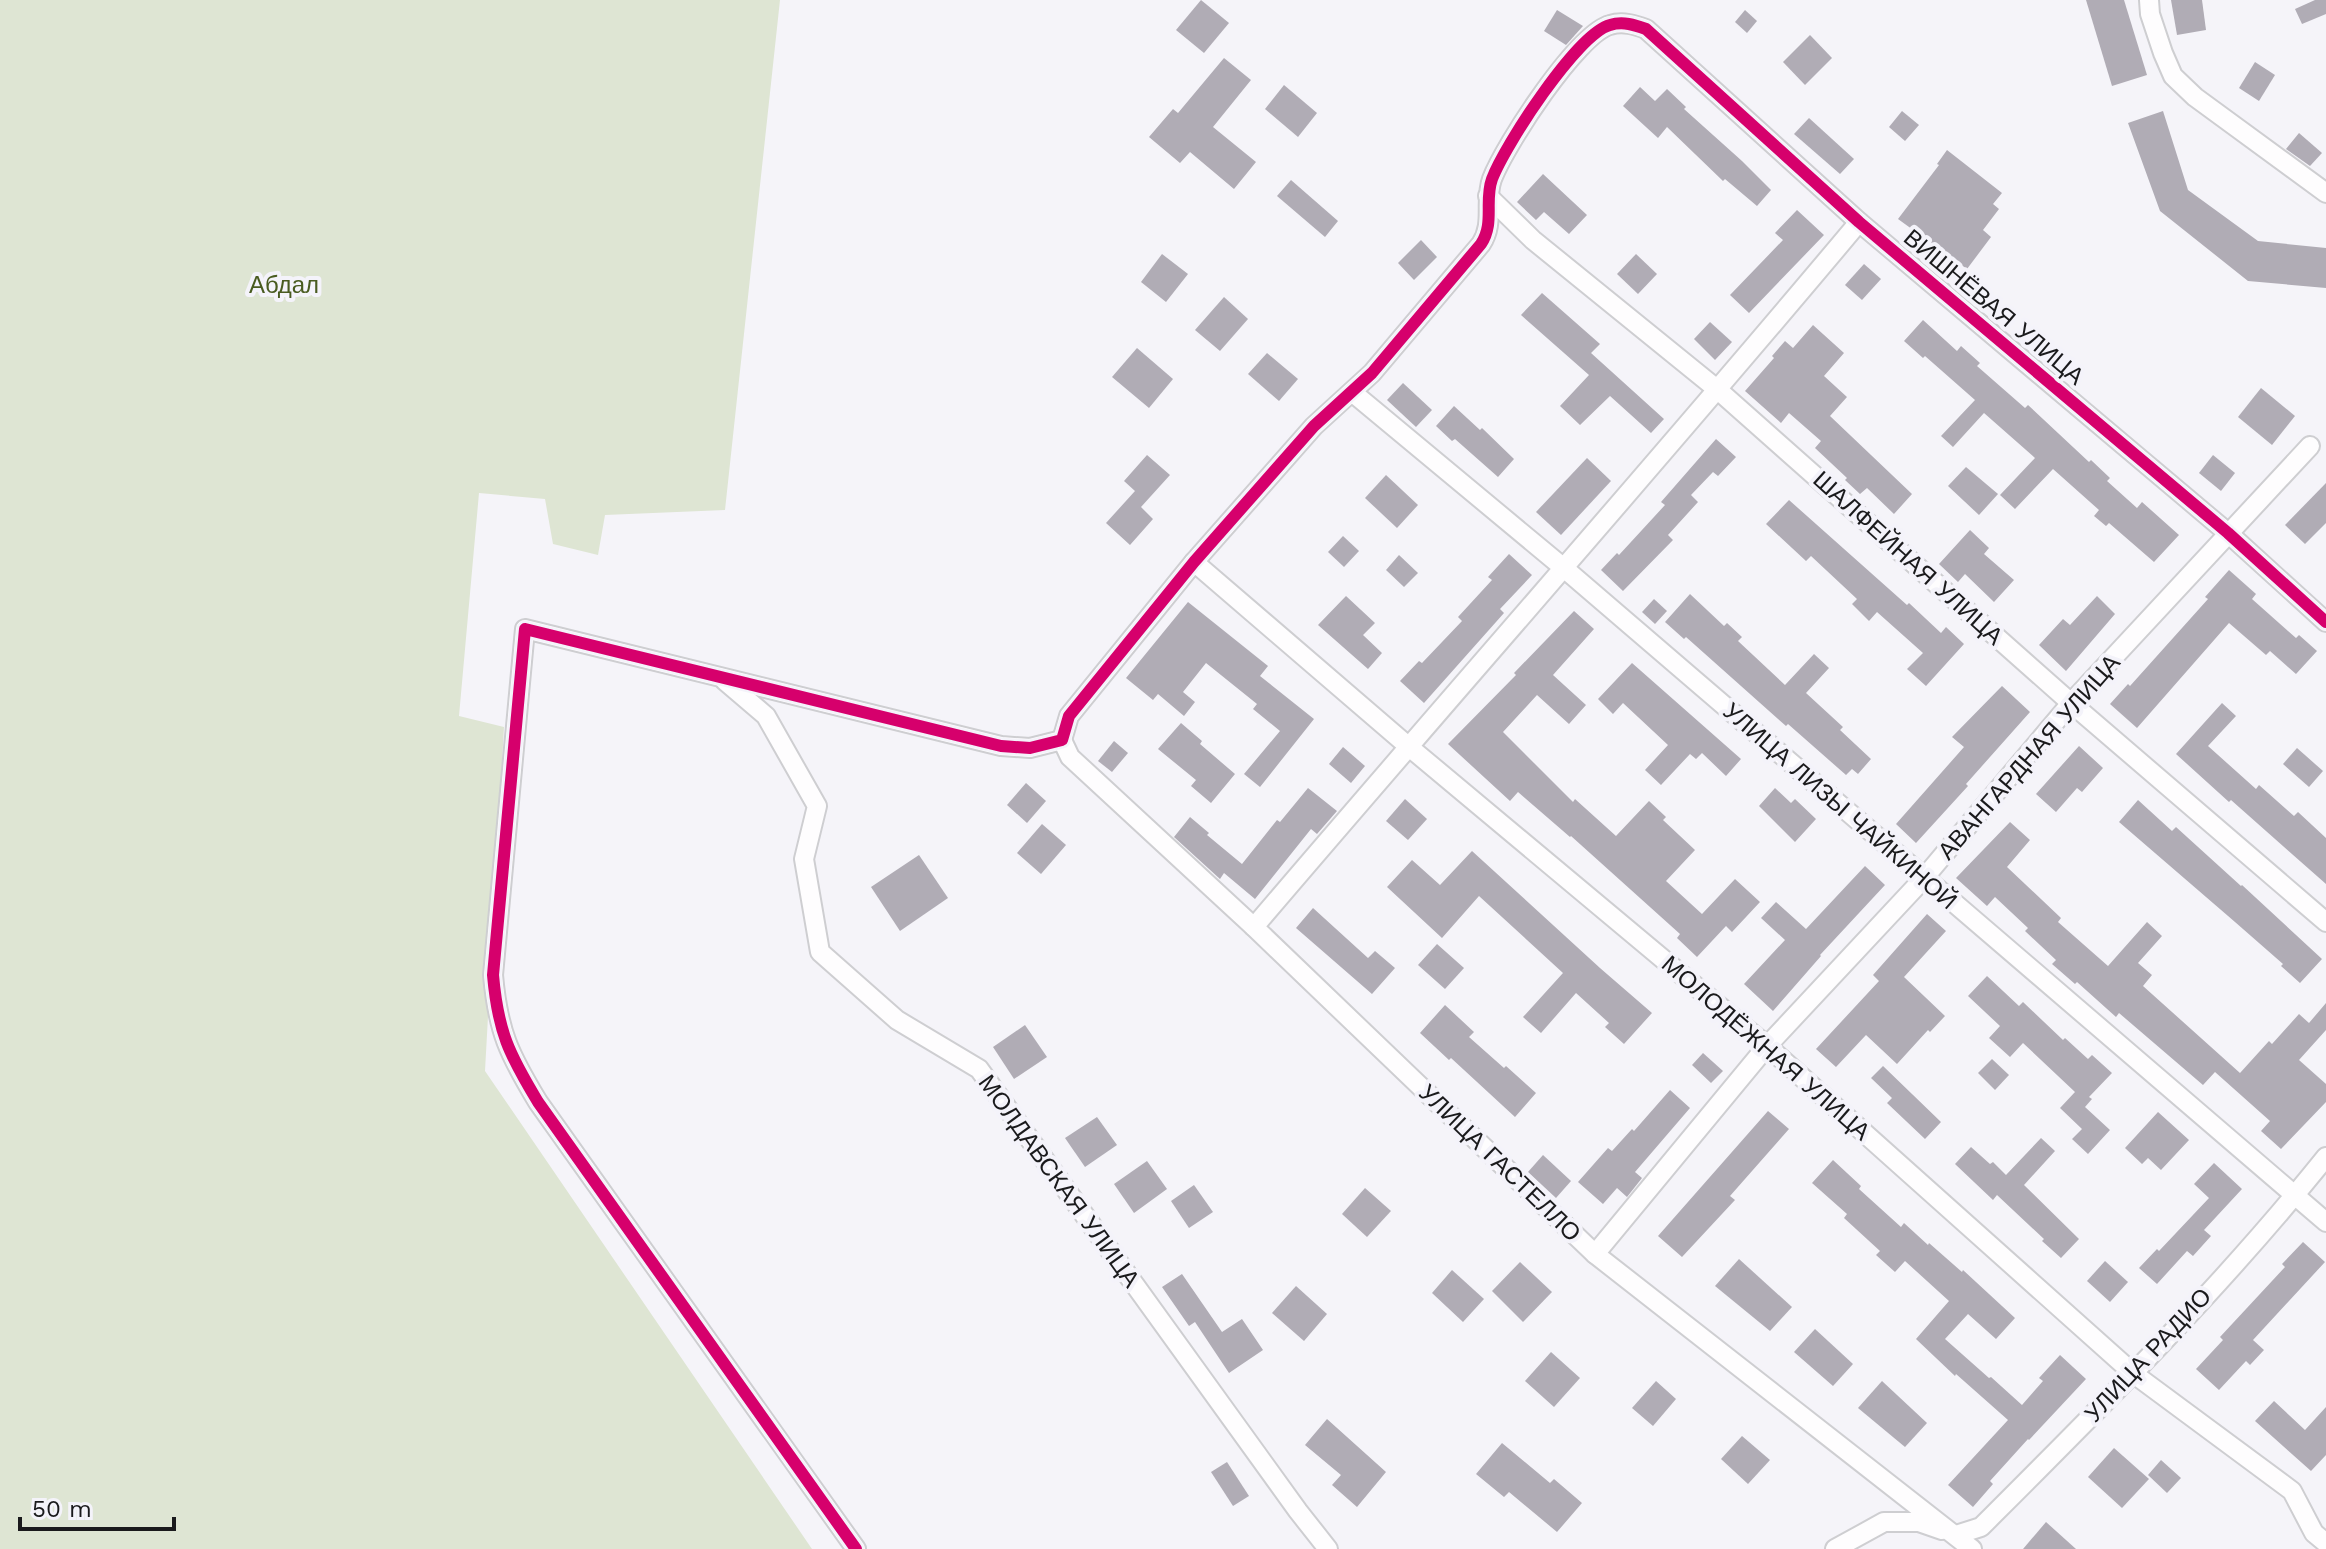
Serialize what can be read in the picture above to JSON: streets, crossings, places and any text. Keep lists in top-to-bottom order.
{
  "streets": {
    "street": [
      "ВИШНЁВАЯ УЛИЦА",
      "ШАЛФЕЙНАЯ УЛИЦА",
      "АВАНГАРДНАЯ УЛИЦА",
      "УЛИЦА ЛИЗЫ ЧАЙКИНОЙ",
      "МОЛОДЁЖНАЯ УЛИЦА",
      "УЛИЦА ГАСТЕЛЛО",
      "МОЛДАВСКАЯ УЛИЦА",
      "УЛИЦА РАДИО"
    ]
  },
  "crossings": [
    ["ВИШНЁВАЯ УЛИЦА", "ШАЛФЕЙНАЯ УЛИЦА"],
    ["ВИШНЁВАЯ УЛИЦА", "АВАНГАРДНАЯ УЛИЦА"],
    ["ШАЛФЕЙНАЯ УЛИЦА", "АВАНГАРДНАЯ УЛИЦА"],
    ["АВАНГАРДНАЯ УЛИЦА", "УЛИЦА ЛИЗЫ ЧАЙКИНОЙ"],
    ["АВАНГАРДНАЯ УЛИЦА", "МОЛОДЁЖНАЯ УЛИЦА"],
    ["АВАНГАРДНАЯ УЛИЦА", "УЛИЦА ГАСТЕЛЛО"],
    ["УЛИЦА ЛИЗЫ ЧАЙКИНОЙ", "УЛИЦА РАДИО"],
    ["МОЛОДЁЖНАЯ УЛИЦА", "УЛИЦА РАДИО"],
    ["УЛИЦА ГАСТЕЛЛО", "УЛИЦА РАДИО"]
  ],
  "parks": ["Абдал"],
  "scale_bar": "50 m"
}
